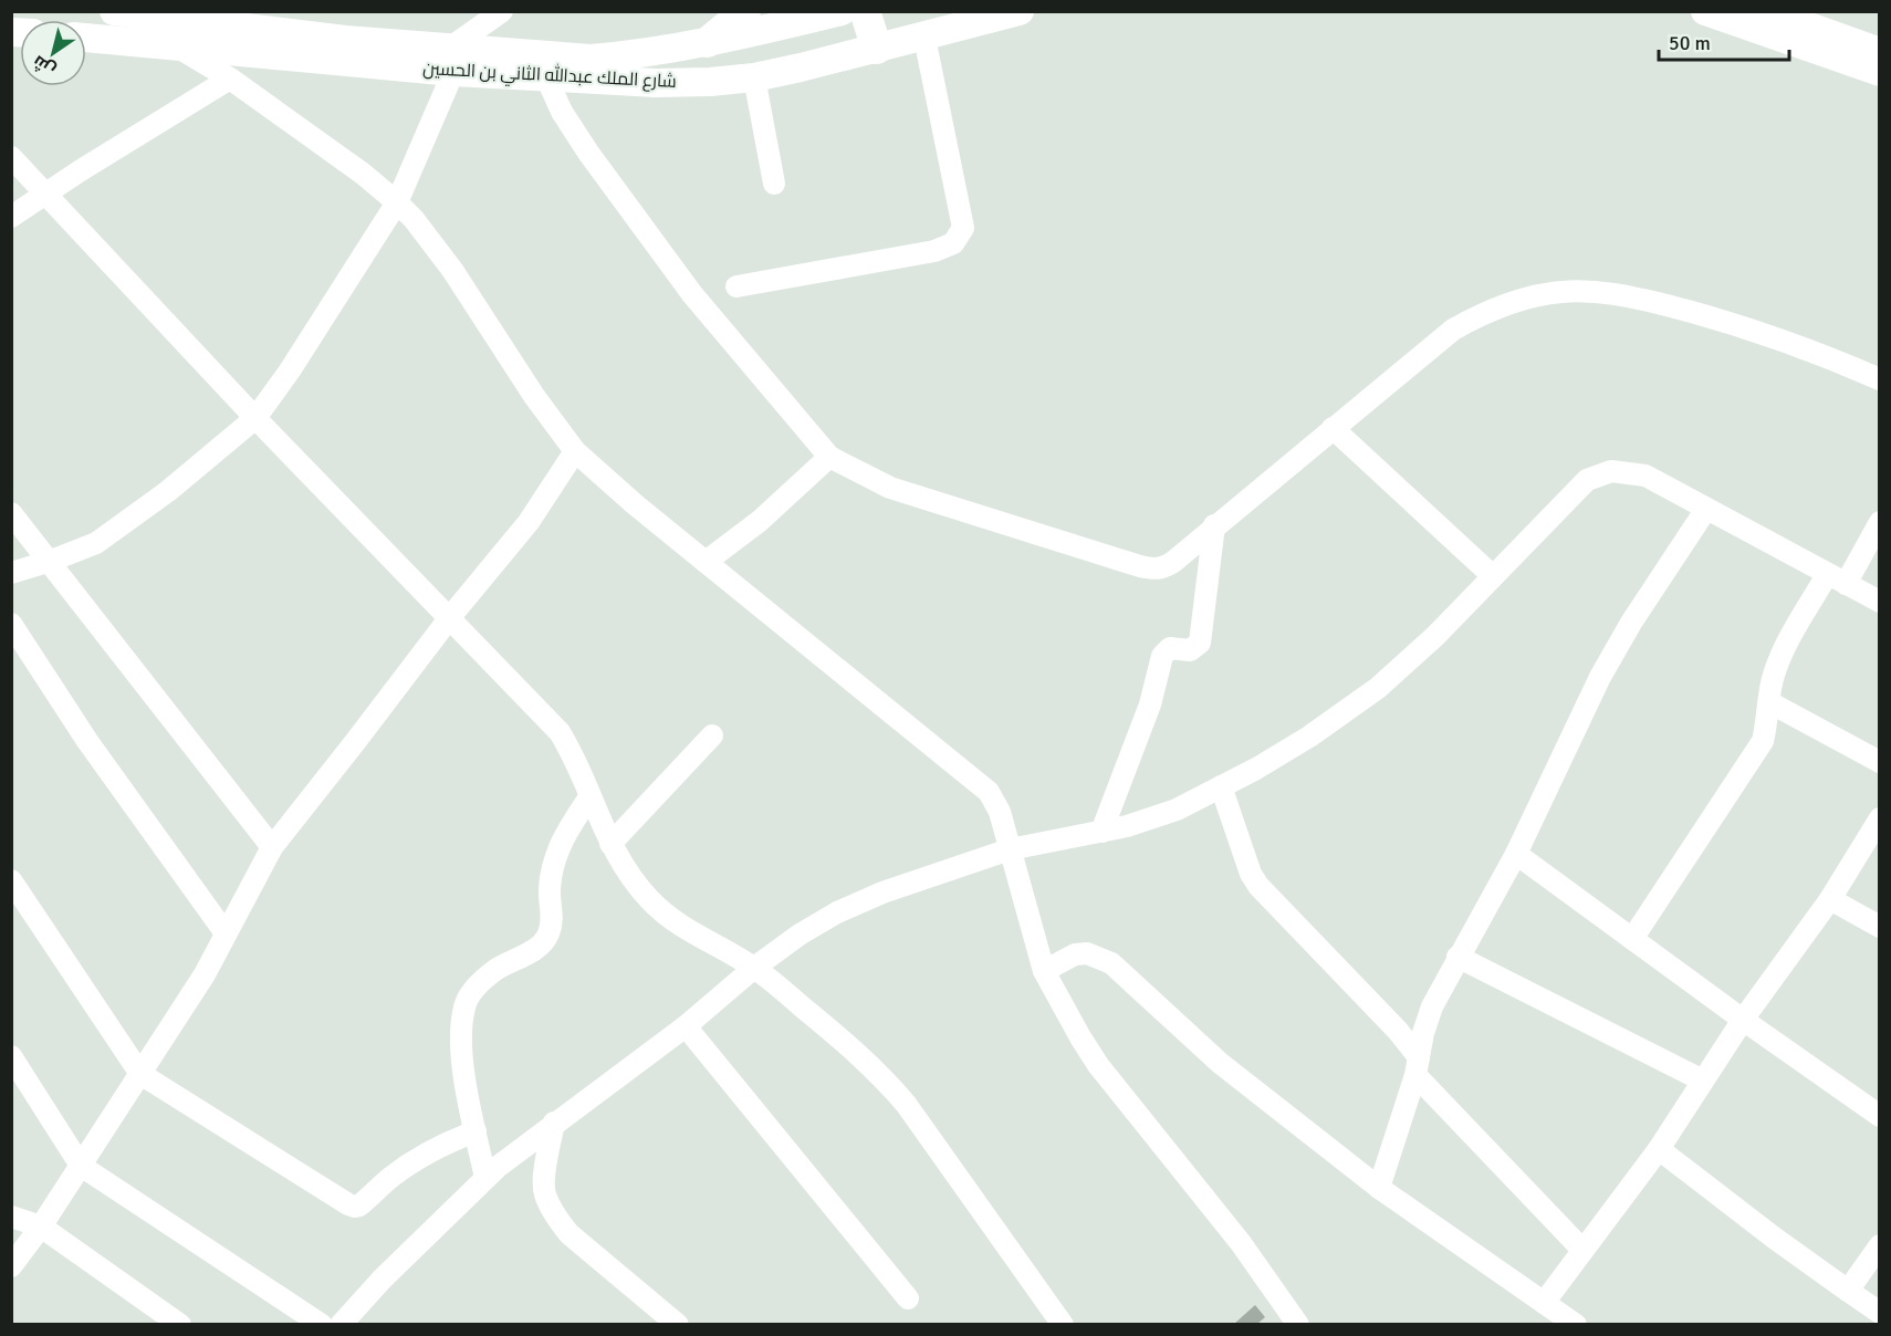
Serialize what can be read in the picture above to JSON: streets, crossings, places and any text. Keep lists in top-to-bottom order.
{
  "streets": {
    "main road": ["شارع الملك عبدالله الثاني بن الحسين"]
  },
  "scale_bar": "50 m",
  "north": "bottom left"
}
